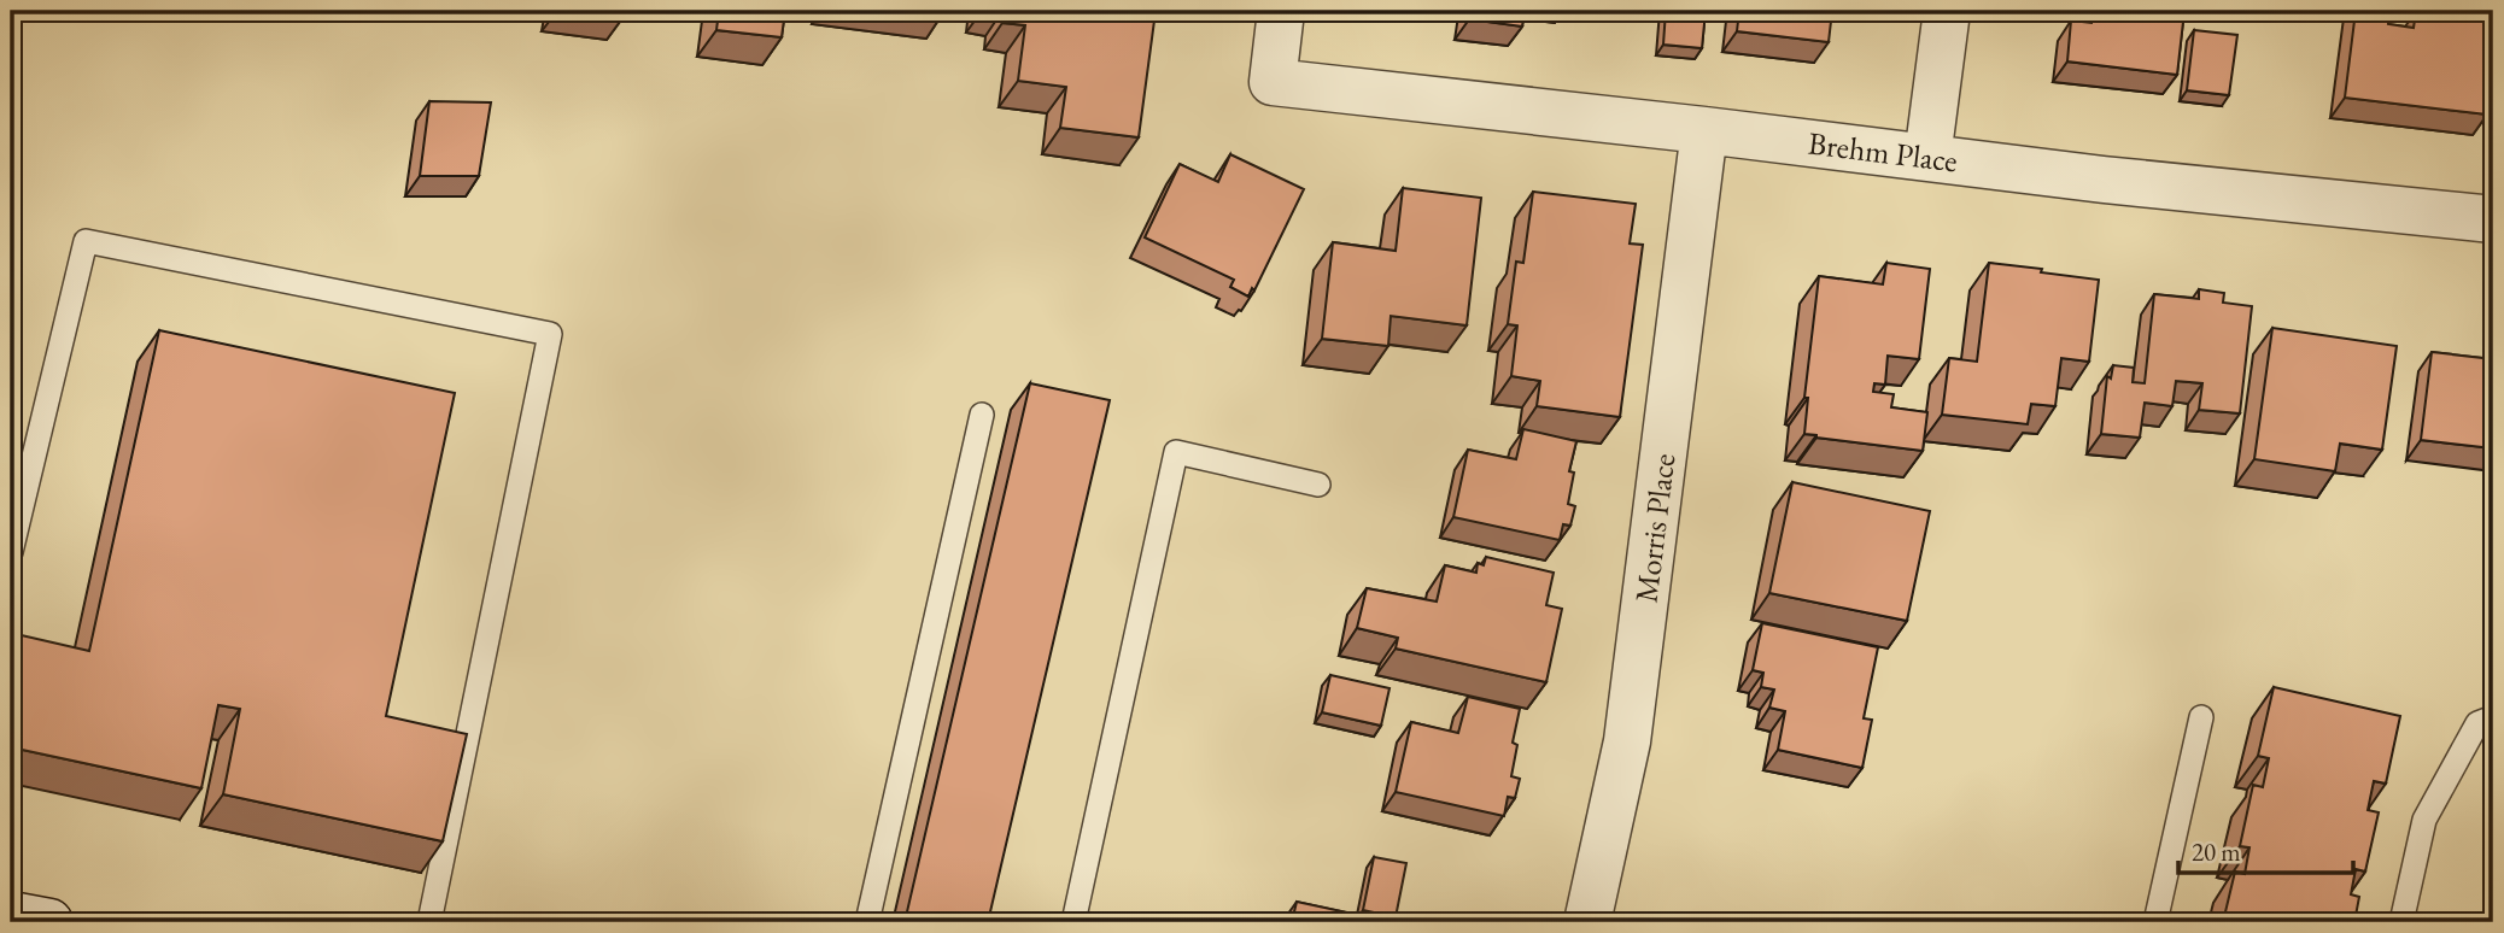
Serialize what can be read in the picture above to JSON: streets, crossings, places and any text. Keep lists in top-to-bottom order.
{
  "streets": {
    "street": ["Brehm Place", "Morris Place"]
  },
  "crossings": [
    ["Brehm Place", "Morris Place"]
  ],
  "scale_bar": "20 m"
}
